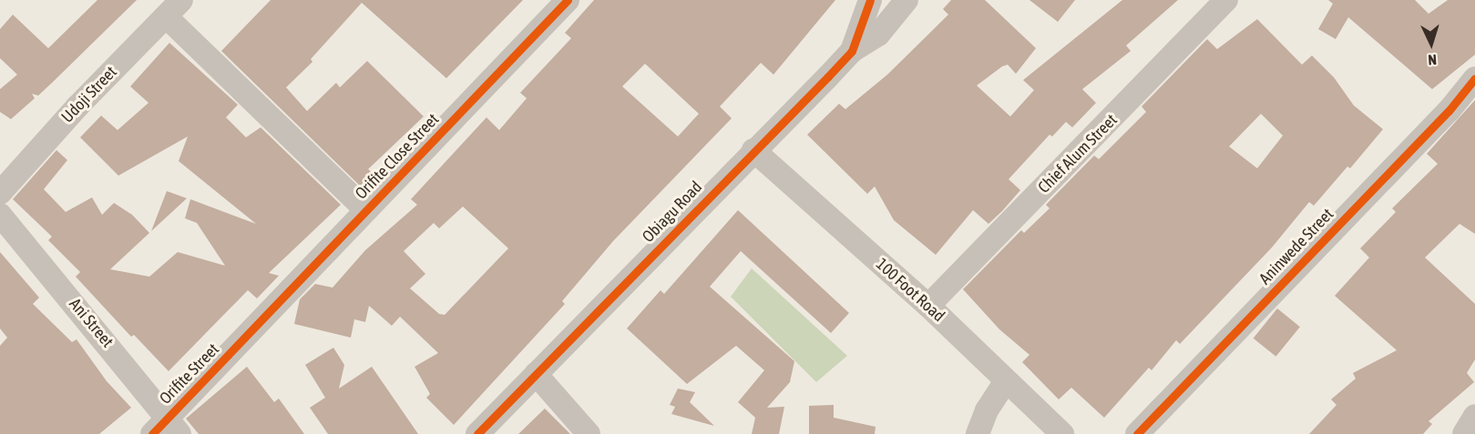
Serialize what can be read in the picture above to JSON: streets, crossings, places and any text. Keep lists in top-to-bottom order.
{
  "streets": {
    "street": [
      "Udoji Street",
      "Chief Alum Street",
      "Orifite Close Street",
      "Obiagu Road",
      "Aninwede Street",
      "100 Foot Road",
      "Ani Street",
      "Orifite Street"
    ]
  },
  "crossings": [
    ["Chief Alum Street", "100 Foot Road"],
    ["Orifite Close Street", "Orifite Street"],
    ["Obiagu Road", "100 Foot Road"],
    ["Ani Street", "Orifite Street"]
  ],
  "north": "bottom"
}
